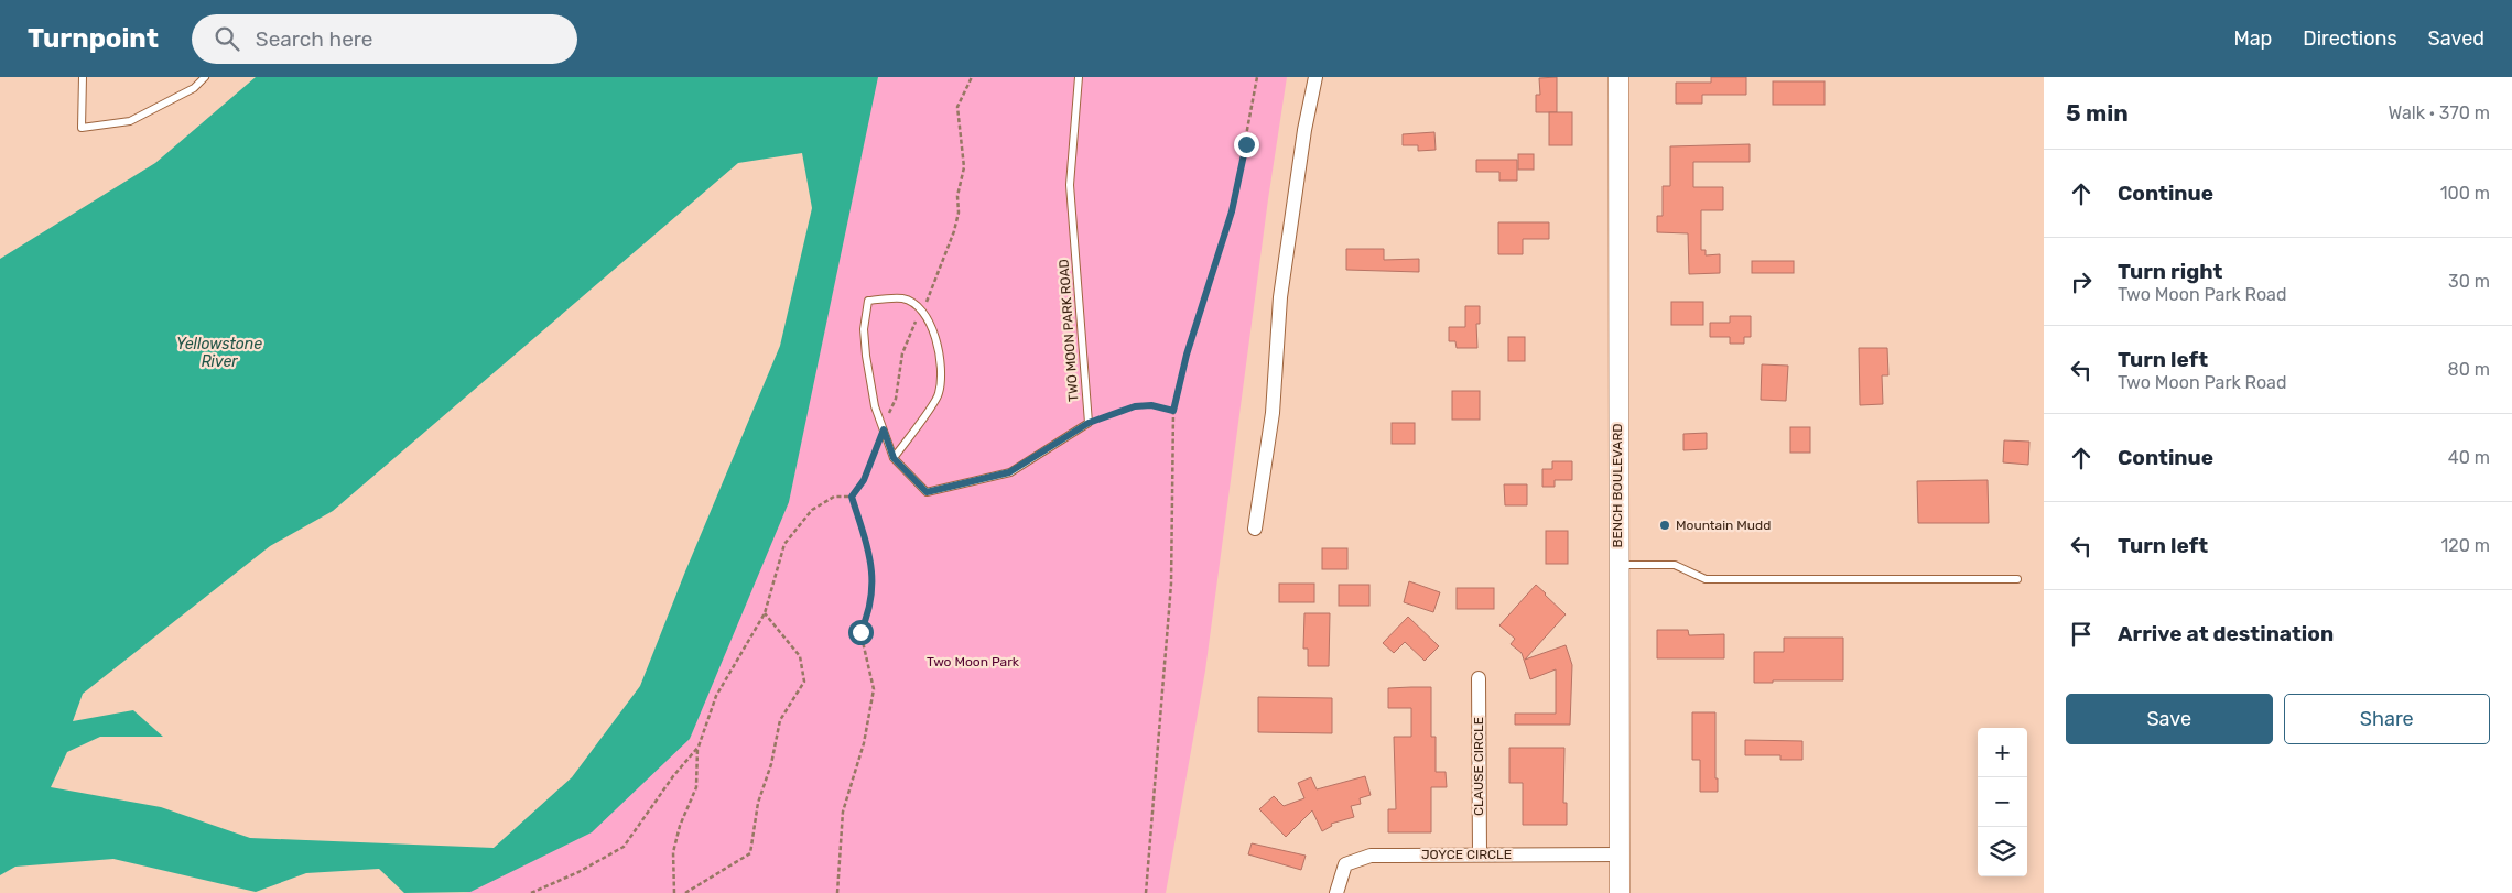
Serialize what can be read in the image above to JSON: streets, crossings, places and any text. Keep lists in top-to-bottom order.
{
  "streets": {
    "main road": ["BENCH BOULEVARD"],
    "street": ["CLAUSE CIRCLE", "JOYCE CIRCLE"],
    "lane": ["TWO MOON PARK ROAD"]
  },
  "crossings": [
    ["BENCH BOULEVARD", "JOYCE CIRCLE"],
    ["CLAUSE CIRCLE", "JOYCE CIRCLE"]
  ],
  "water": ["Yellowstone River"],
  "parks": ["Two Moon Park"],
  "places": ["Mountain Mudd"],
  "page": {
    "header": "Turnpoint",
    "search": "Search here",
    "nav": ["Map", "Directions", "Saved"],
    "heading": ["5 min", "Walk · 370 m"],
    "list": [
      ["Continue", "100 m"],
      ["Turn right", "Two Moon Park Road", "30 m"],
      ["Turn left", "Two Moon Park Road", "80 m"],
      ["Continue", "40 m"],
      ["Turn left", "120 m"],
      "Arrive at destination"
    ],
    "buttons": ["Save", "Share"],
    "map_buttons": ["+", "−"]
  }
}
